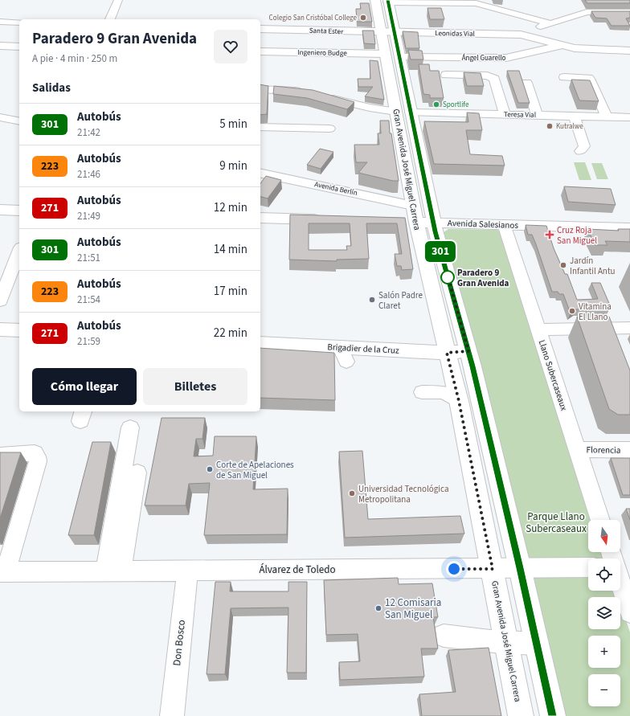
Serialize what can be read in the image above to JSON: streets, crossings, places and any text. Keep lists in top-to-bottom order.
{
  "streets": {
    "main road": ["Gran Avenida José Miguel Carrera", "Avenida Salesianos", "Brigadier de la Cruz"],
    "street": [
      "Santa Ester",
      "Leonidas Vial",
      "Ingeniero Budge",
      "Ángel Guarello",
      "Teresa Vial",
      "Avenida Berlín",
      "Llano Subercaseaux",
      "Florencia",
      "Álvarez de Toledo",
      "Don Bosco"
    ]
  },
  "crossings": [
    ["Santa Ester", "Leonidas Vial"],
    ["Santa Ester", "Gran Avenida José Miguel Carrera"],
    ["Leonidas Vial", "Ángel Guarello"],
    ["Leonidas Vial", "Gran Avenida José Miguel Carrera"],
    ["Ingeniero Budge", "Gran Avenida José Miguel Carrera"],
    ["Ángel Guarello", "Gran Avenida José Miguel Carrera"],
    ["Teresa Vial", "Gran Avenida José Miguel Carrera"],
    ["Gran Avenida José Miguel Carrera", "Avenida Berlín"],
    ["Gran Avenida José Miguel Carrera", "Avenida Salesianos"],
    ["Gran Avenida José Miguel Carrera", "Brigadier de la Cruz"],
    ["Gran Avenida José Miguel Carrera", "Álvarez de Toledo"],
    ["Avenida Salesianos", "Llano Subercaseaux"],
    ["Llano Subercaseaux", "Florencia"],
    ["Álvarez de Toledo", "Don Bosco"]
  ],
  "parks": ["Parque Llano Subercaseaux"],
  "places": {
    "other": [
      "Colegio San Cristóbal College",
      "Sportlife",
      "Kutralwe",
      "Jardín Infantil Antu",
      "Paradero 9 Gran Avenida",
      "Salón Padre Claret",
      "Vitamina El Llano",
      "Corte de Apelaciones de San Miguel",
      "Universidad Tecnológica Metropolitana",
      "12 Comisaria San Miguel"
    ],
    "health": ["Cruz Roja San Miguel"]
  },
  "lines": ["bus line 301"],
  "north": "bottom",
  "page": {
    "on_map": "301",
    "heading": [
      ["Paradero 9 Gran Avenida", "A pie · 4 min · 250 m"],
      "Salidas"
    ],
    "list": [
      {
        "mark": "301",
        "name": "Autobús",
        "note": "21:42",
        "value": "5 min"
      },
      {
        "mark": "223",
        "name": "Autobús",
        "note": "21:46",
        "value": "9 min"
      },
      {
        "mark": "271",
        "name": "Autobús",
        "note": "21:49",
        "value": "12 min"
      },
      {
        "mark": "301",
        "name": "Autobús",
        "note": "21:51",
        "value": "14 min"
      },
      {
        "mark": "223",
        "name": "Autobús",
        "note": "21:54",
        "value": "17 min"
      },
      {
        "mark": "271",
        "name": "Autobús",
        "note": "21:59",
        "value": "22 min"
      }
    ],
    "buttons": ["Cómo llegar", "Billetes"],
    "map_buttons": ["+", "−"]
  }
}
